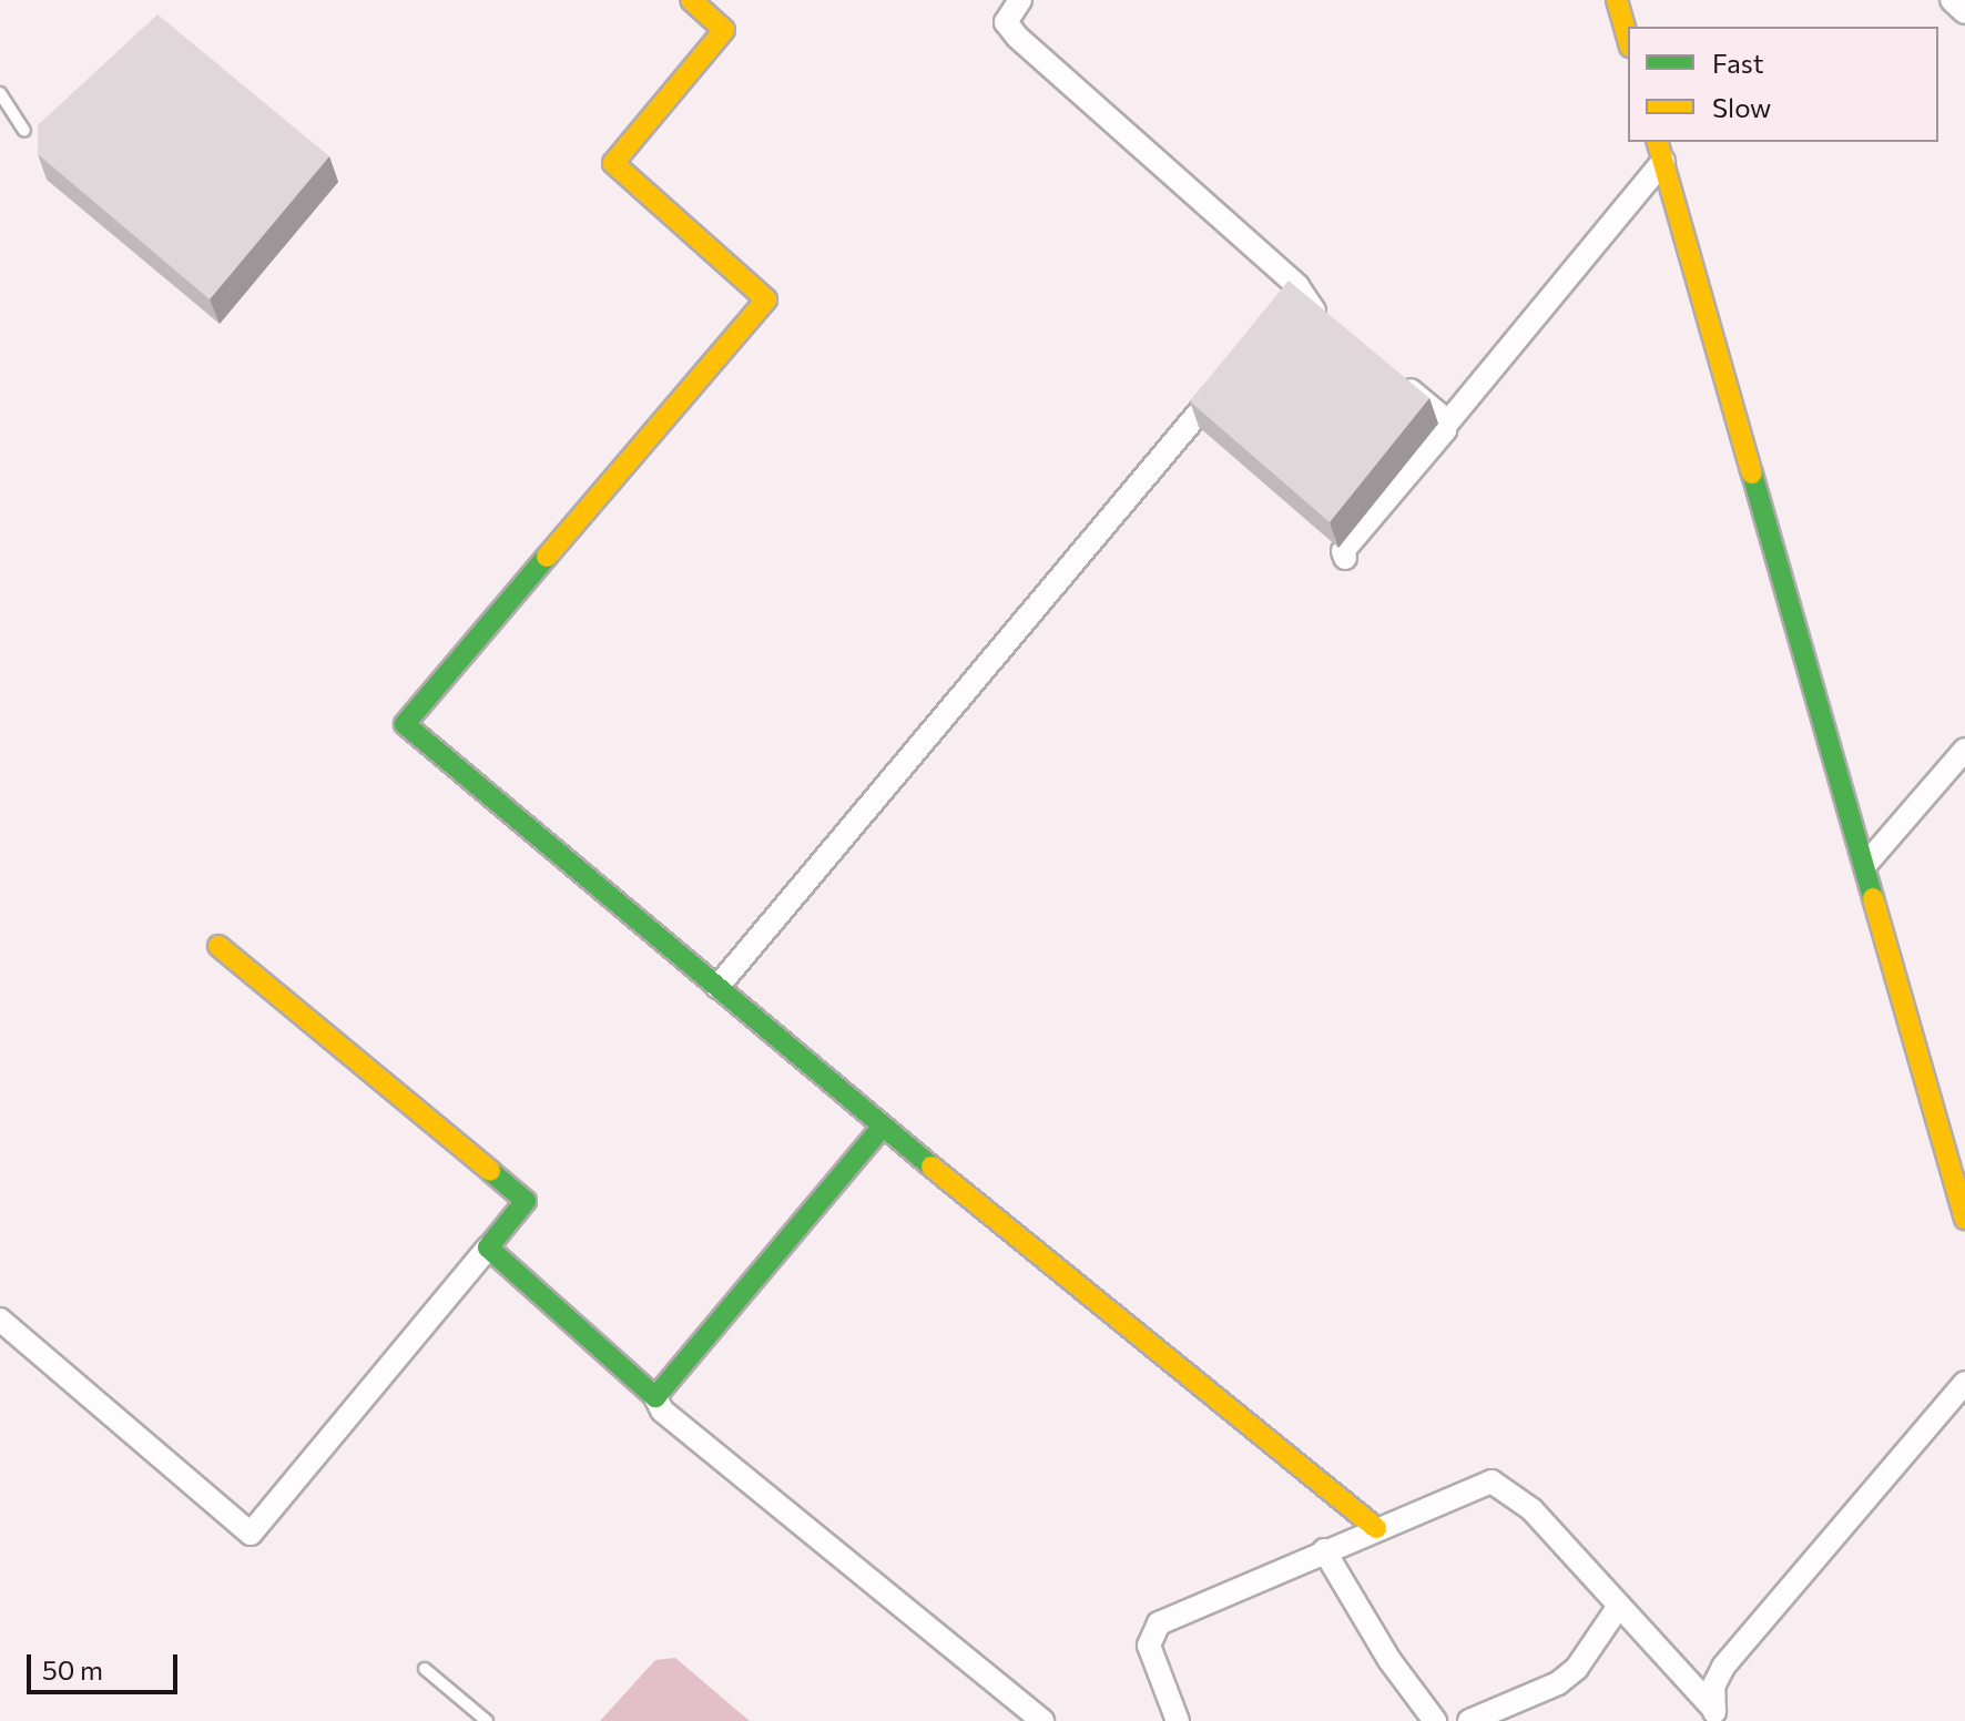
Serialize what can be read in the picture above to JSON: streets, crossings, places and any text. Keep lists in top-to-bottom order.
{
  "legend": ["Fast", "Slow"],
  "scale_bar": "50 m"
}
